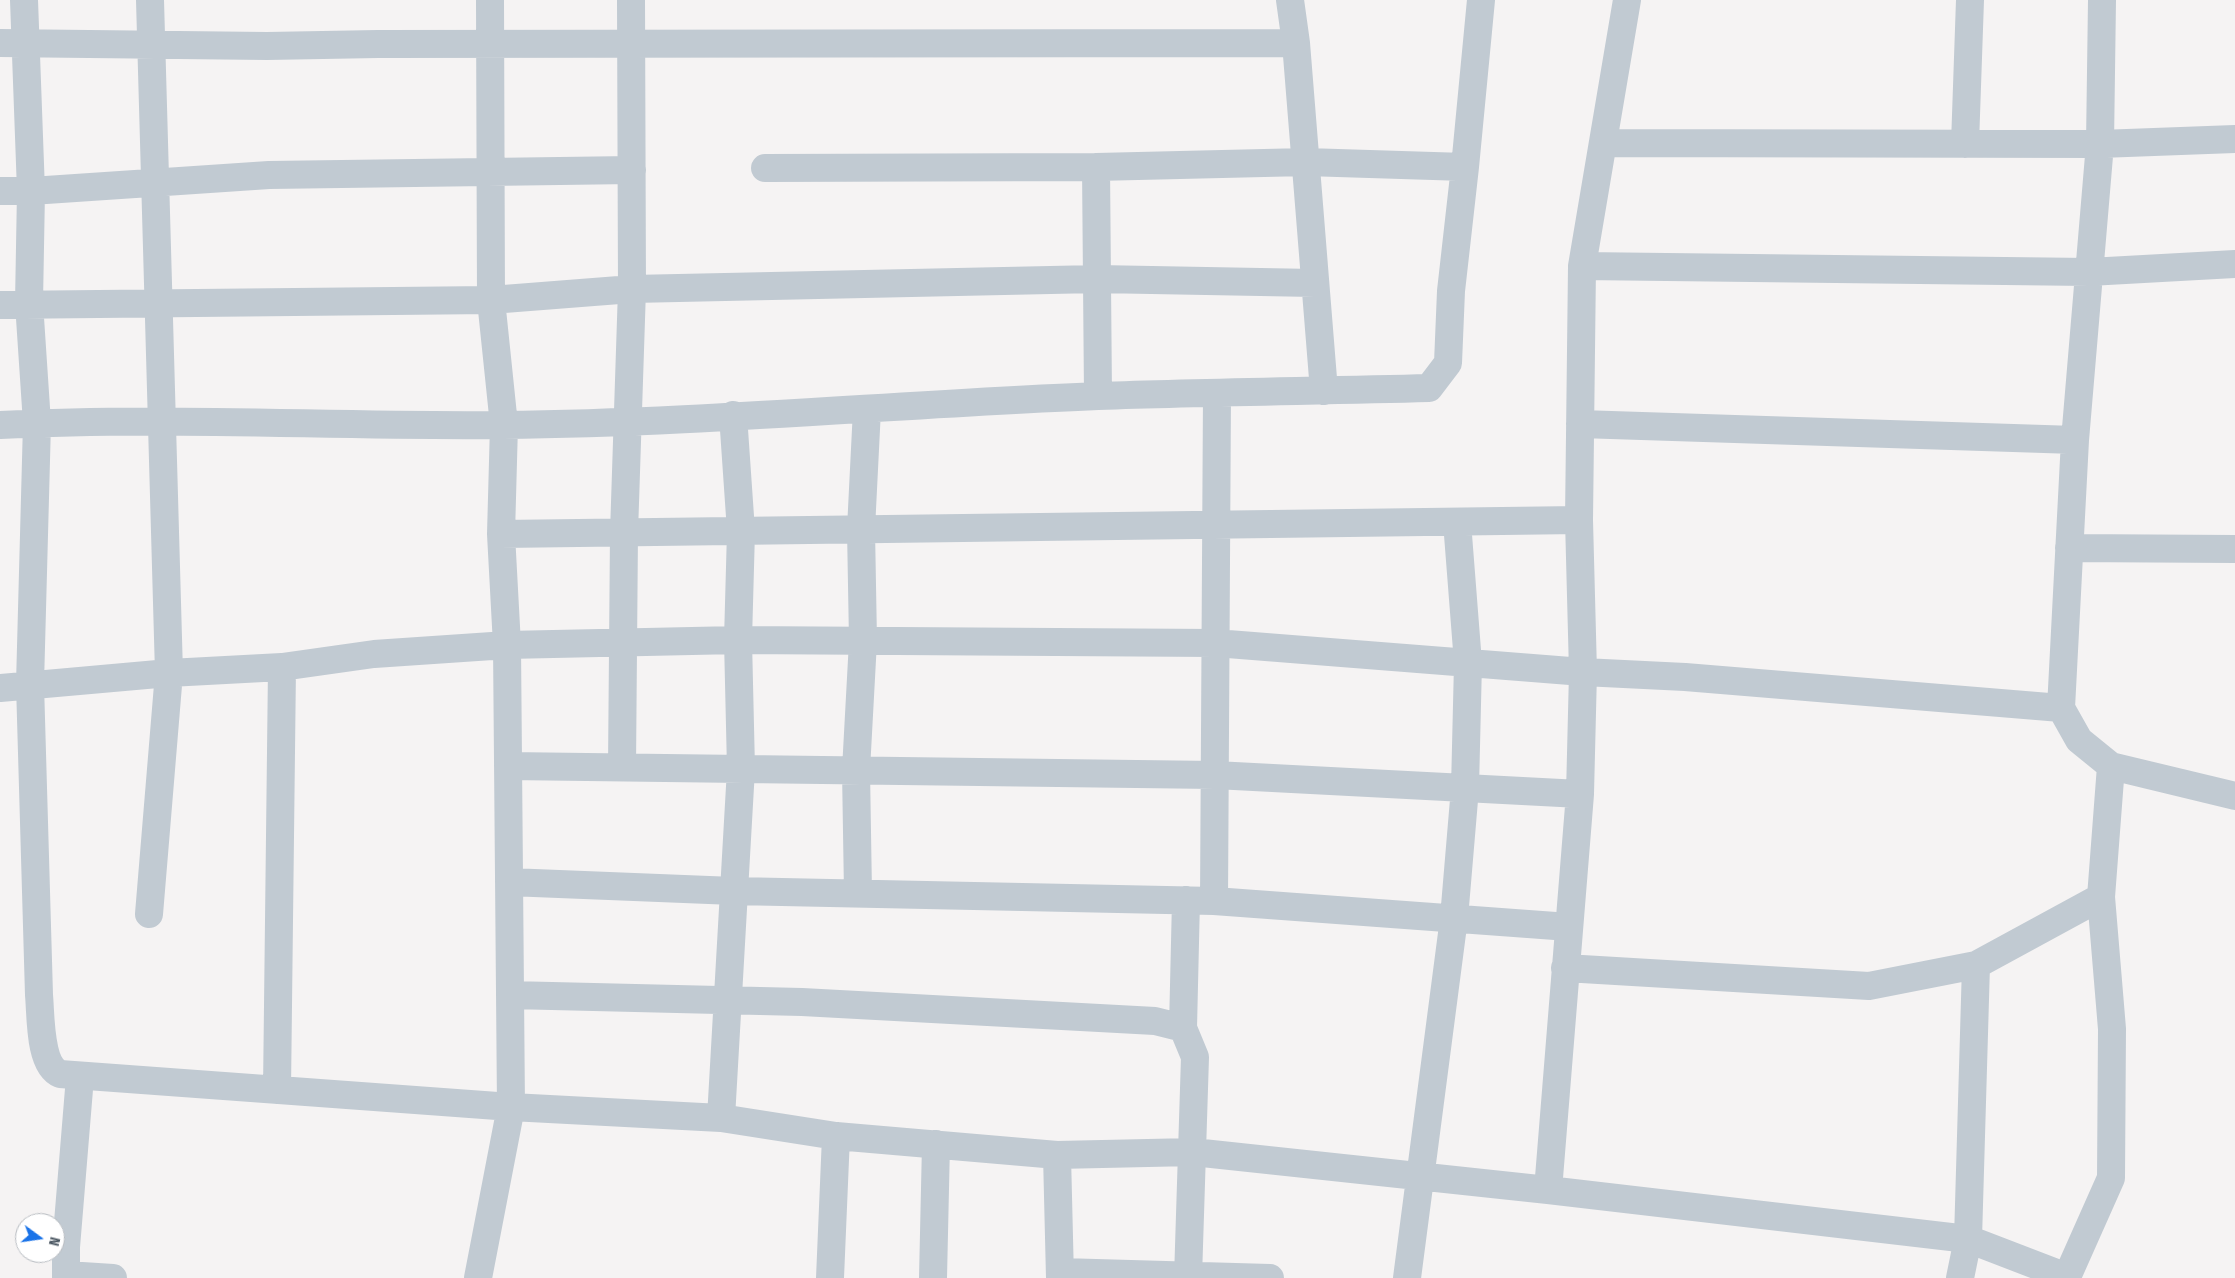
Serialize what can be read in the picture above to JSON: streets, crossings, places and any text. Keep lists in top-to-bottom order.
{
  "north": "right"
}
